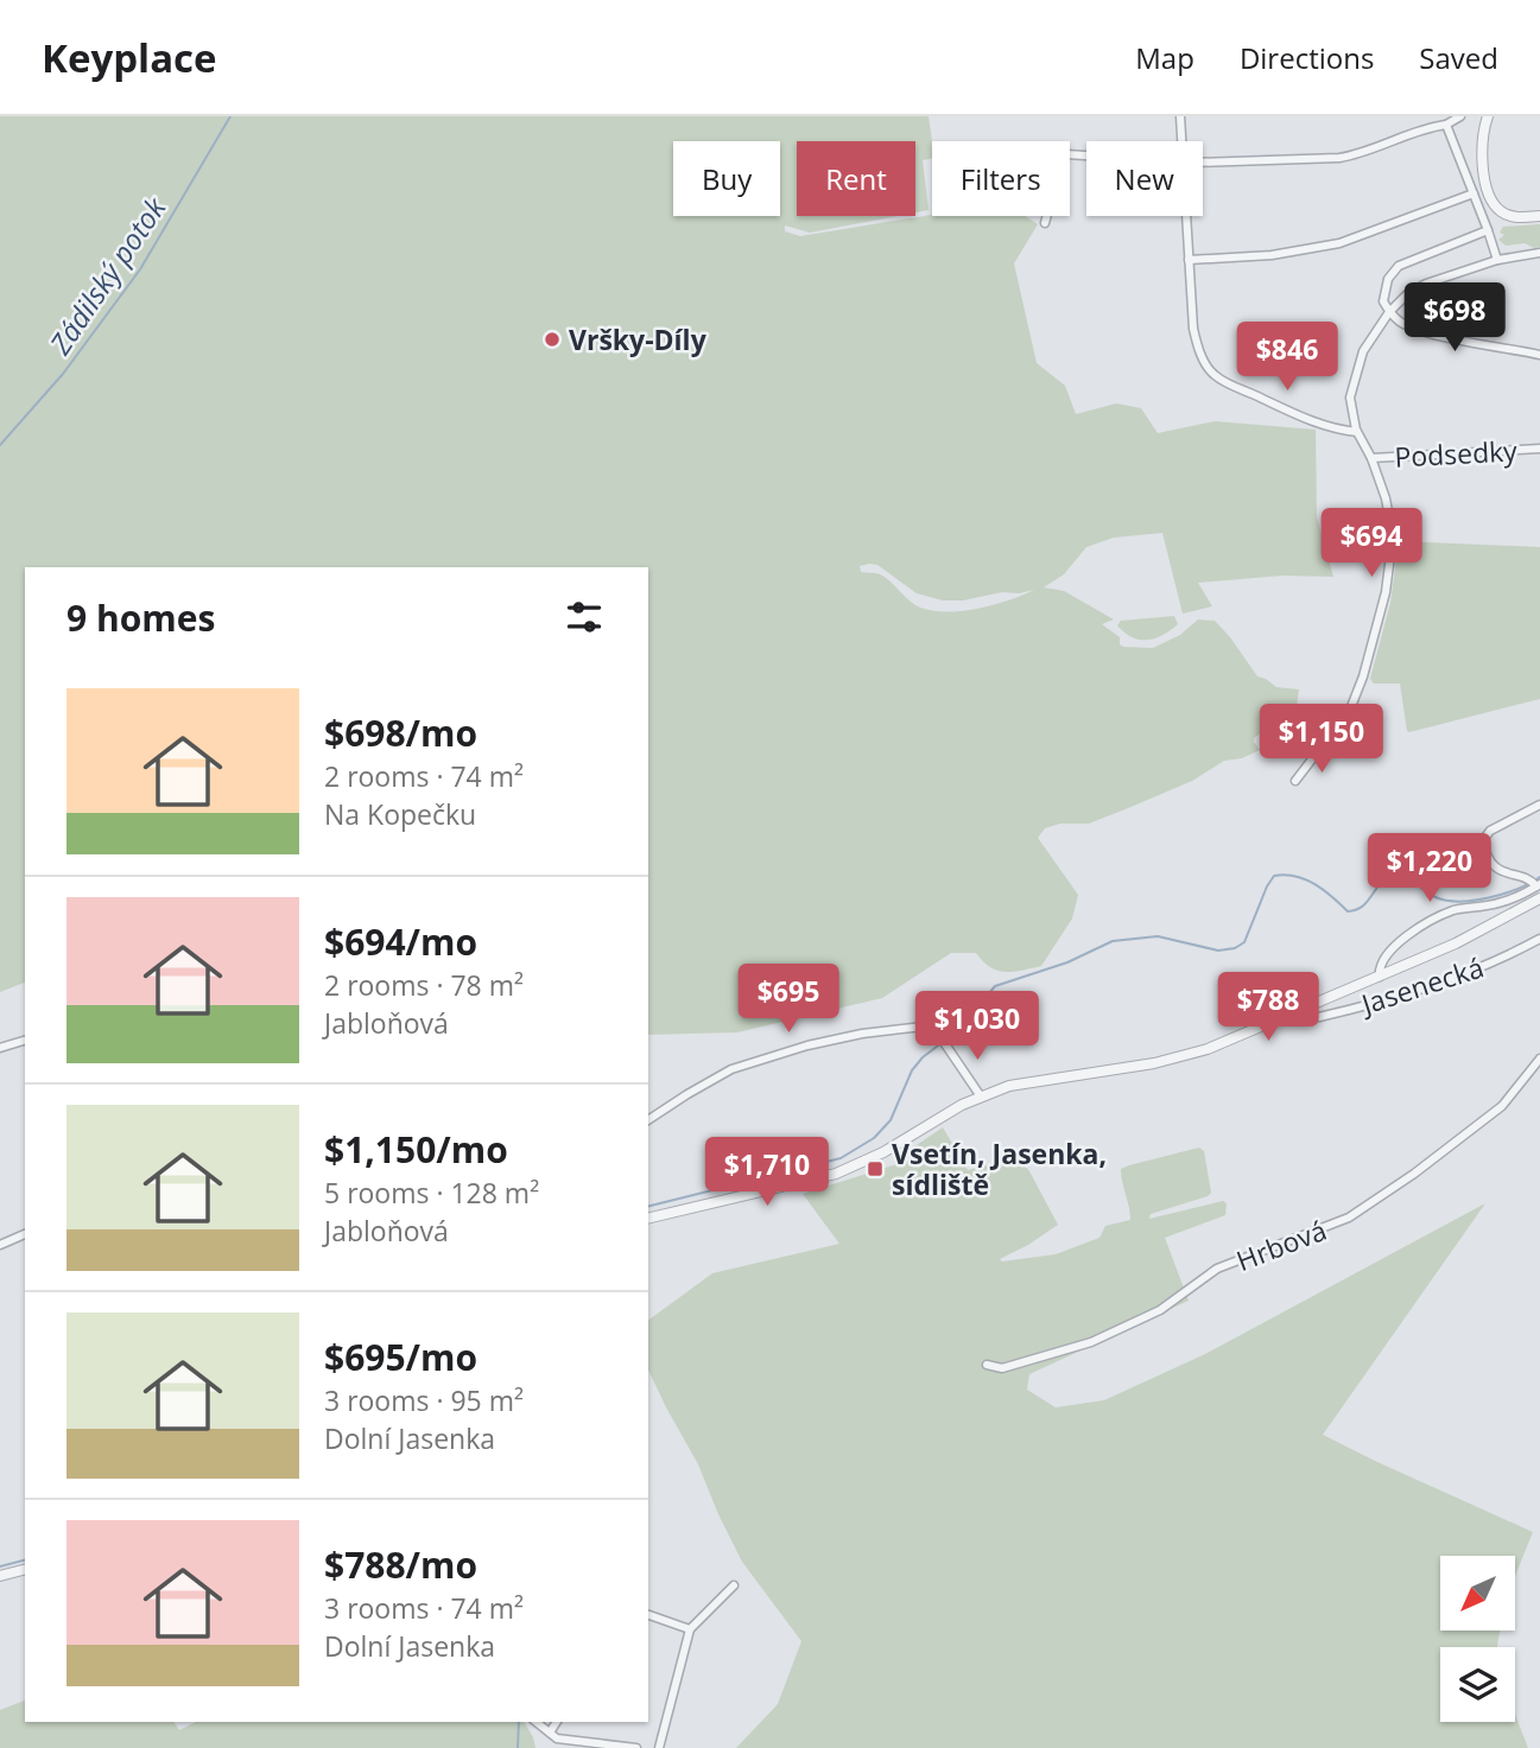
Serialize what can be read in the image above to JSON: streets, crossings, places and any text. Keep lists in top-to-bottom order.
{
  "streets": {
    "street": ["Podsedky", "Jasenecká", "Hrbová"]
  },
  "water": ["Zádilský potok"],
  "places": {
    "other": ["Vršky-Díly"],
    "transit": ["Vsetín, Jasenka, sídliště"]
  },
  "north": "bottom left",
  "page": {
    "header": "Keyplace",
    "nav": ["Map", "Directions", "Saved"],
    "chip": [
      "Buy",
      "Rent",
      "Filters",
      "New"
    ],
    "price": [
      "$698",
      "$846",
      "$694",
      "$1,150",
      "$1,220",
      "$695",
      "$788",
      "$1,030",
      "$1,710"
    ],
    "heading": "9 homes",
    "list": [
      {
        "name": "$698/mo",
        "note": "2 rooms · 74 m² · Na Kopečku"
      },
      {
        "name": "$694/mo",
        "note": "2 rooms · 78 m² · Jabloňová"
      },
      {
        "name": "$1,150/mo",
        "note": "5 rooms · 128 m² · Jabloňová"
      },
      {
        "name": "$695/mo",
        "note": "3 rooms · 95 m² · Dolní Jasenka"
      },
      {
        "name": "$788/mo",
        "note": "3 rooms · 74 m² · Dolní Jasenka"
      }
    ]
  }
}
